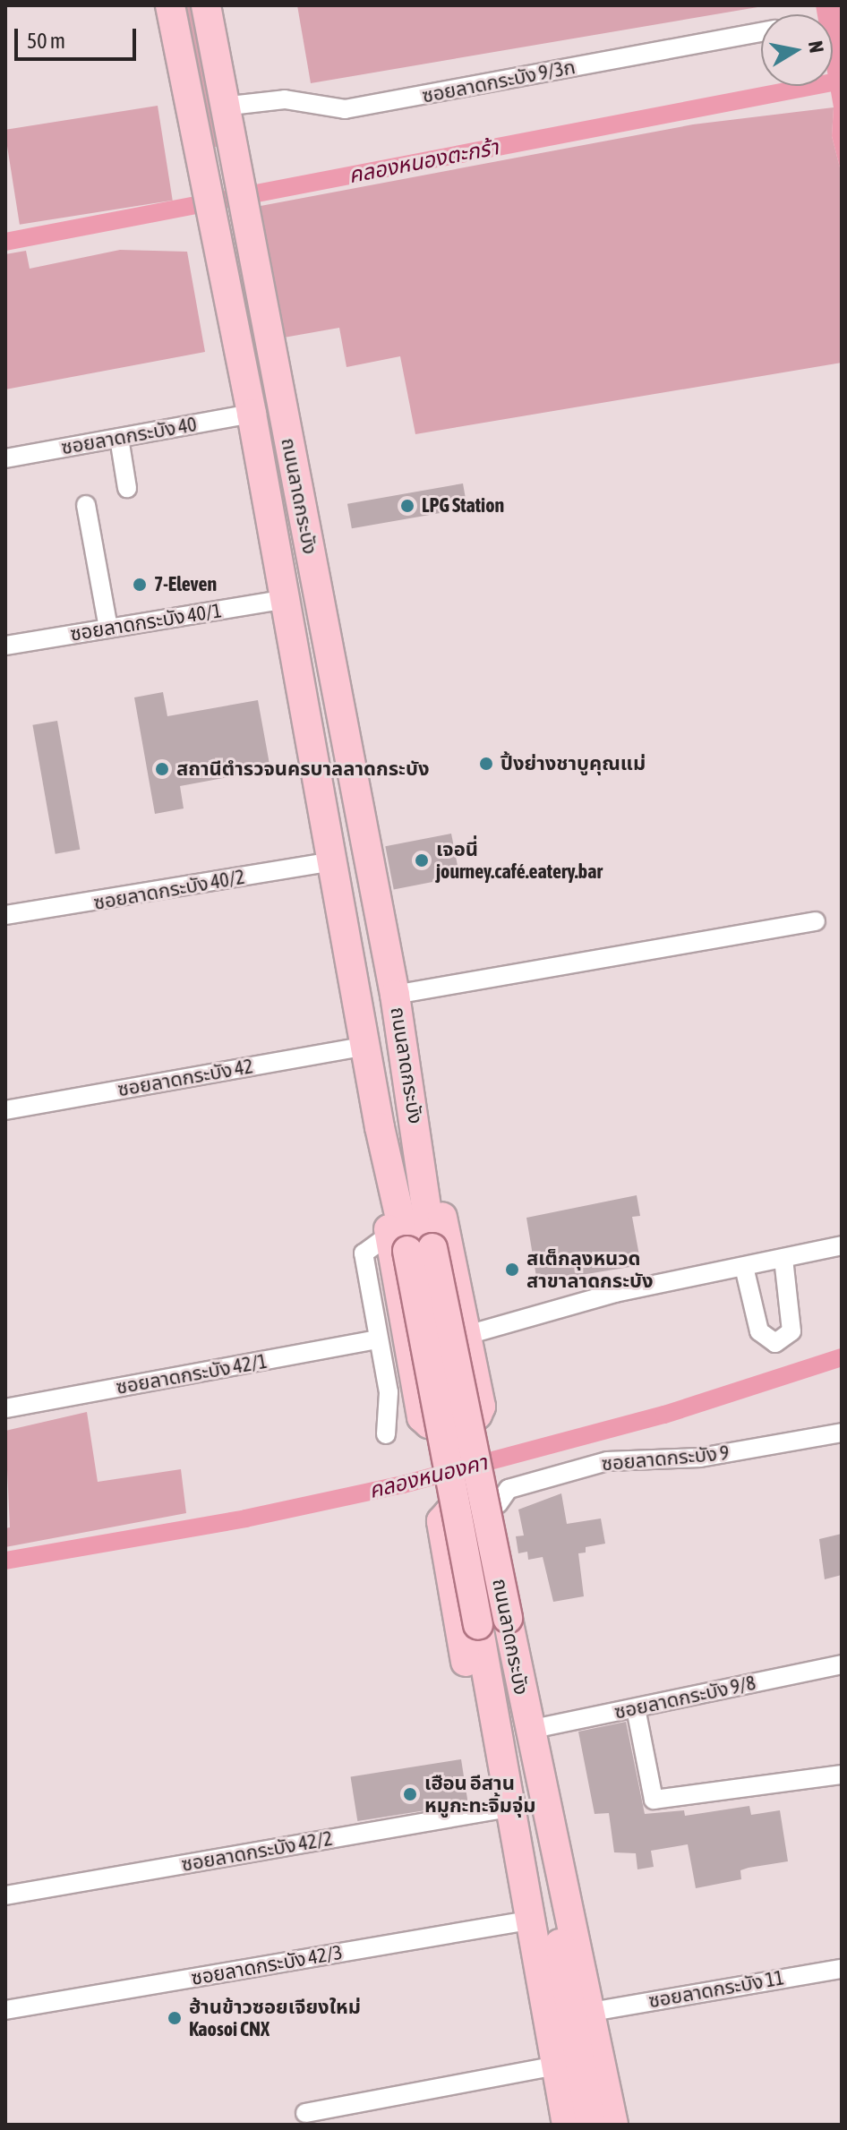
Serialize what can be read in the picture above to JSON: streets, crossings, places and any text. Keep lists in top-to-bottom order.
{
  "streets": {
    "main road": ["ถนนลาดกระบัง"],
    "street": [
      "ซอยลาดกระบัง 9/3ก",
      "ซอยลาดกระบัง 40",
      "ซอยลาดกระบัง 40/1",
      "ซอยลาดกระบัง 40/2",
      "ซอยลาดกระบัง 42",
      "ซอยลาดกระบัง 42/1",
      "ซอยลาดกระบัง 9",
      "ซอยลาดกระบัง 9/8",
      "ซอยลาดกระบัง 42/2",
      "ซอยลาดกระบัง 42/3",
      "ซอยลาดกระบัง 11"
    ]
  },
  "crossings": [
    ["ซอยลาดกระบัง 9/3ก", "ถนนลาดกระบัง"],
    ["ซอยลาดกระบัง 40", "ถนนลาดกระบัง"],
    ["ถนนลาดกระบัง", "ซอยลาดกระบัง 40/1"],
    ["ถนนลาดกระบัง", "ซอยลาดกระบัง 40/2"],
    ["ถนนลาดกระบัง", "ซอยลาดกระบัง 42"],
    ["ถนนลาดกระบัง", "ซอยลาดกระบัง 9/8"],
    ["ถนนลาดกระบัง", "ซอยลาดกระบัง 42/2"],
    ["ถนนลาดกระบัง", "ซอยลาดกระบัง 42/3"],
    ["ถนนลาดกระบัง", "ซอยลาดกระบัง 11"]
  ],
  "water": ["คลองหนองตะกร้า", "คลองหนองคา"],
  "places": [
    "LPG Station",
    "7-Eleven",
    "ปิ้งย่างชาบูคุณแม่",
    "สถานีตำรวจนครบาลลาดกระบัง",
    "เจอนี่ journey.café.eatery.bar",
    "สเต็กลุงหนวด สาขาลาดกระบัง",
    "เฮือน อีสาน หมูกะทะจิ้มจุ่ม",
    "ฮ้านข้าวซอยเจียงใหม่ Kaosoi CNX"
  ],
  "scale_bar": "50 m",
  "north": "right"
}
